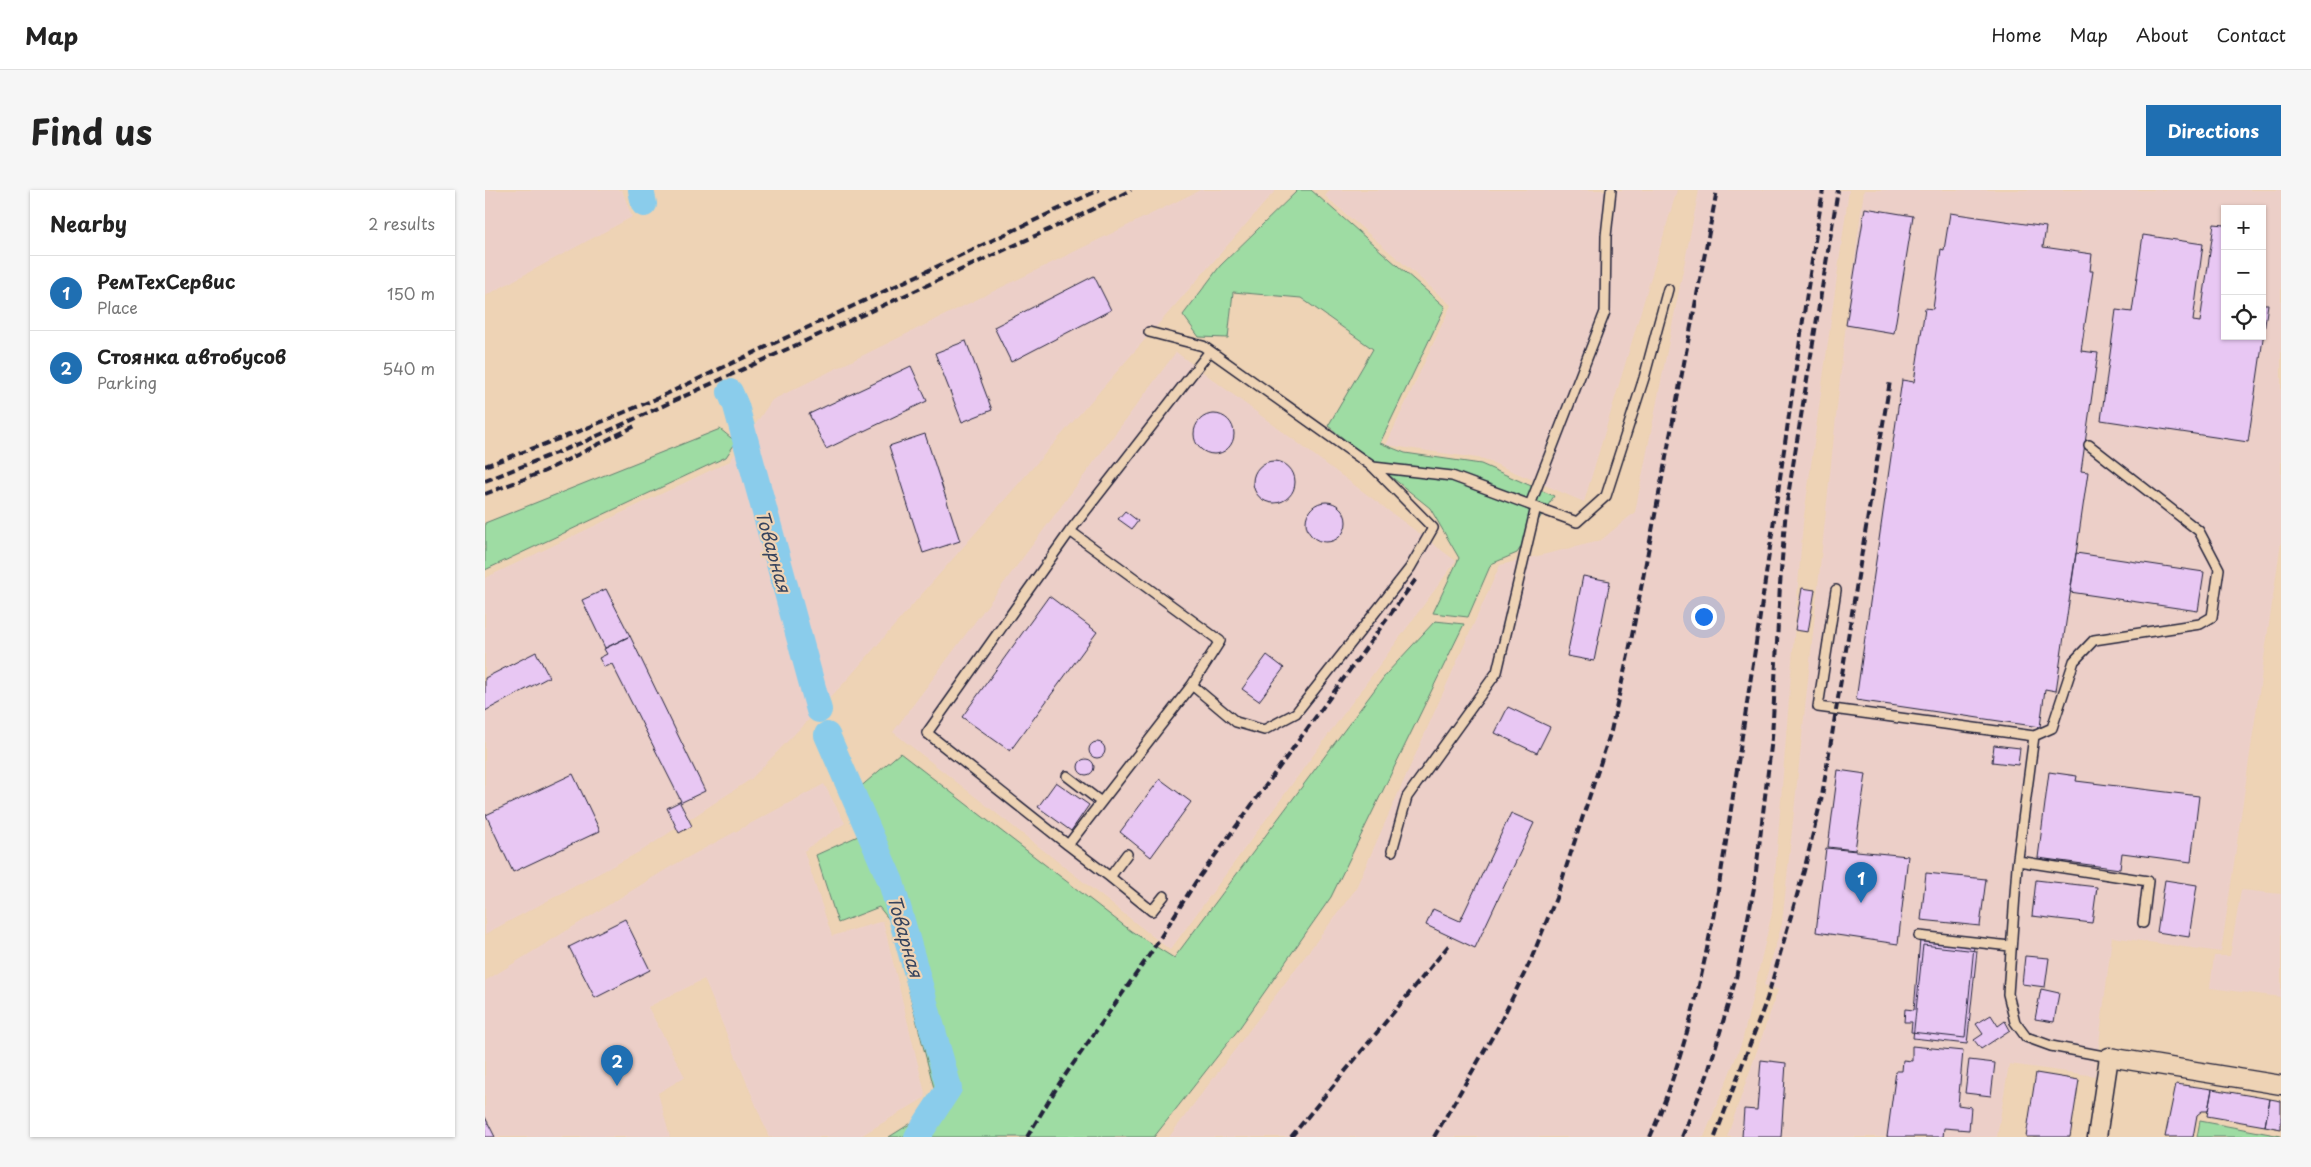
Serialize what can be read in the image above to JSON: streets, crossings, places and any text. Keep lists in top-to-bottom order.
{
  "water": ["Товарная"],
  "page": {
    "header": "Map",
    "nav": [
      "Home",
      "Map",
      "About",
      "Contact"
    ],
    "title": "Find us",
    "buttons": "Directions",
    "heading": ["Nearby", "2 results"],
    "map_buttons": ["+", "−"],
    "list": [
      {
        "mark": "1",
        "name": "РемТехСервис",
        "note": "Place",
        "value": "150 m"
      },
      {
        "mark": "2",
        "name": "Стоянка автобусов",
        "note": "Parking",
        "value": "540 m"
      }
    ],
    "pins": ["1", "2"]
  }
}
